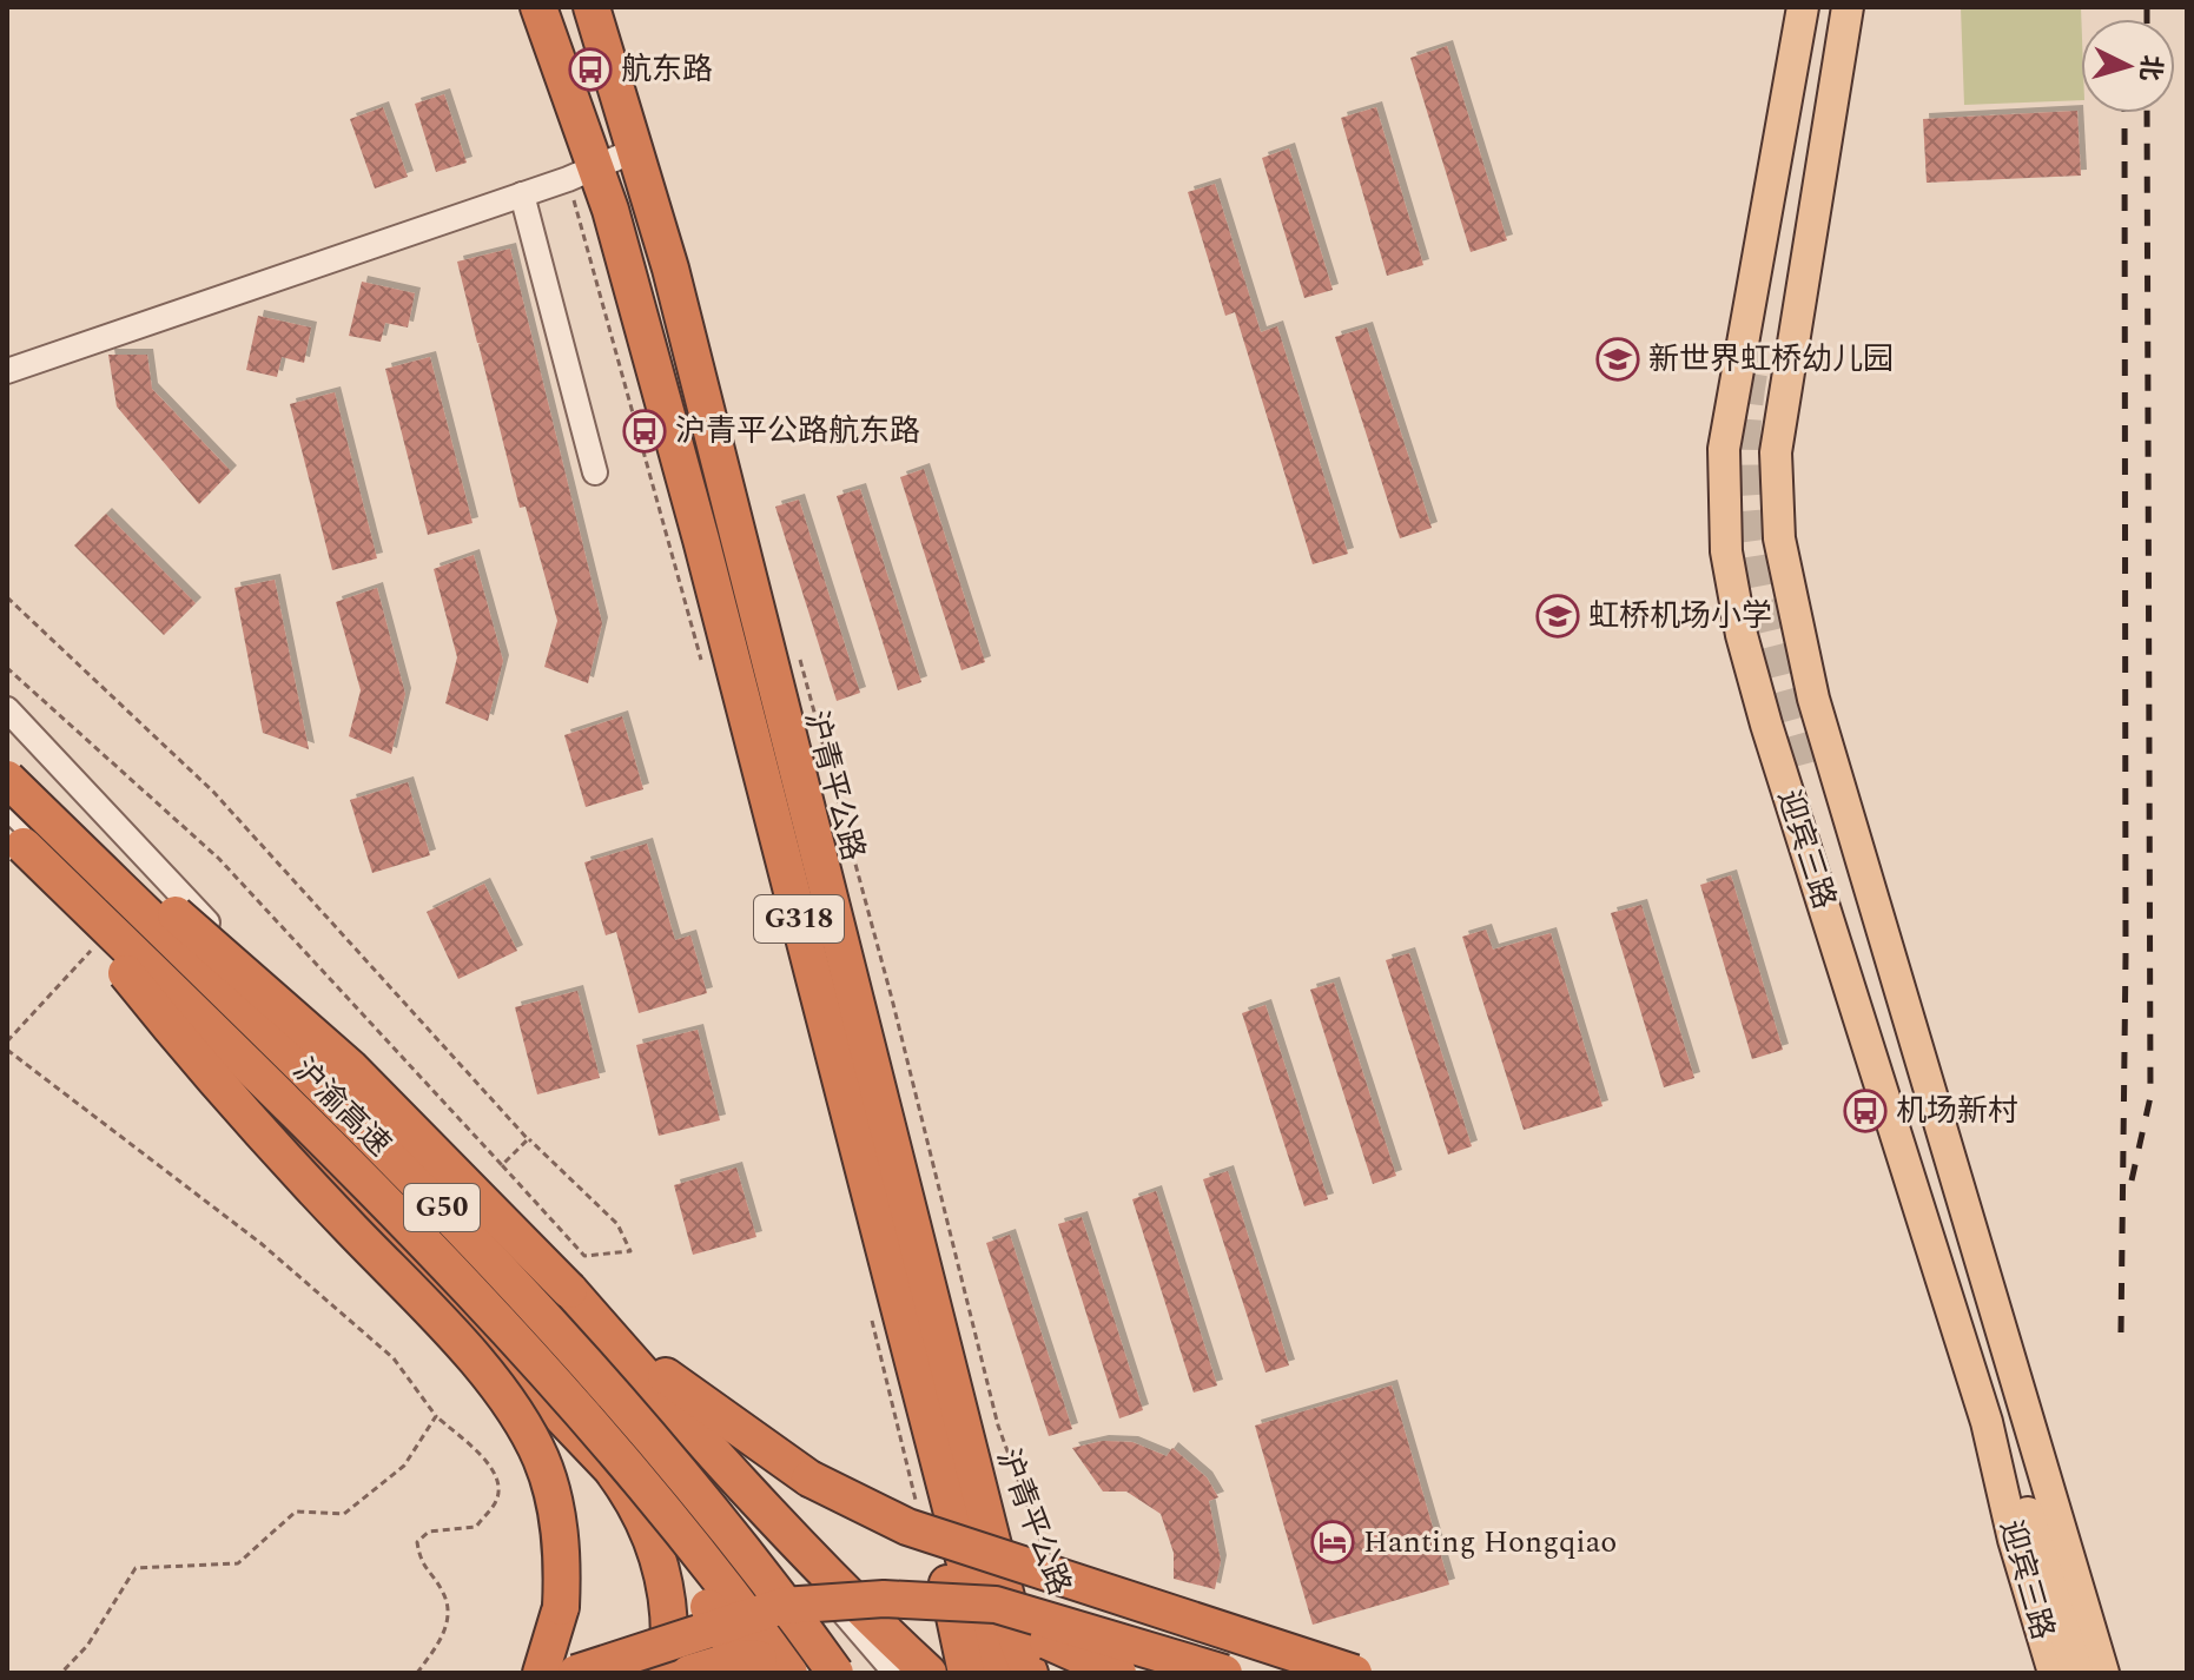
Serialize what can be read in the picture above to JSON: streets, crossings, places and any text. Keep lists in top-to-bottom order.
{
  "streets": {
    "highway": [
      "沪青平公路",
      "G318",
      "沪渝高速",
      "G50"
    ],
    "main road": ["迎宾三路"]
  },
  "places": {
    "bus stop": ["航东路", "沪青平公路航东路", "机场新村"],
    "school or university": ["新世界虹桥幼儿园", "虹桥机场小学"],
    "hotel": ["Hanting Hongqiao"]
  },
  "north": "right"
}
